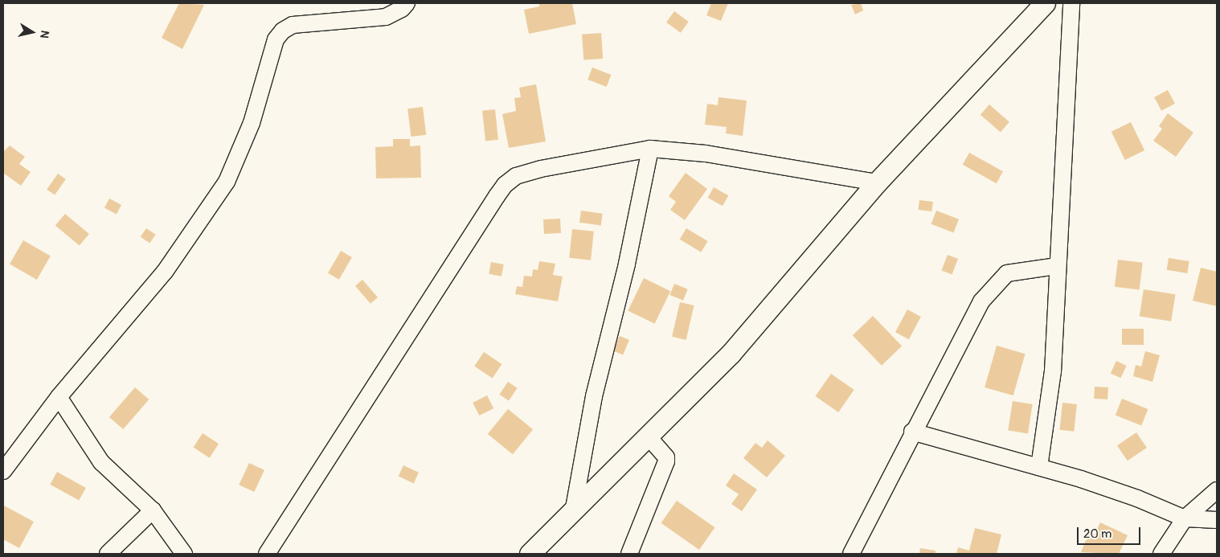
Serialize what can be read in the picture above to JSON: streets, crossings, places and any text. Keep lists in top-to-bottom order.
{
  "scale_bar": "20 m",
  "north": "right"
}
